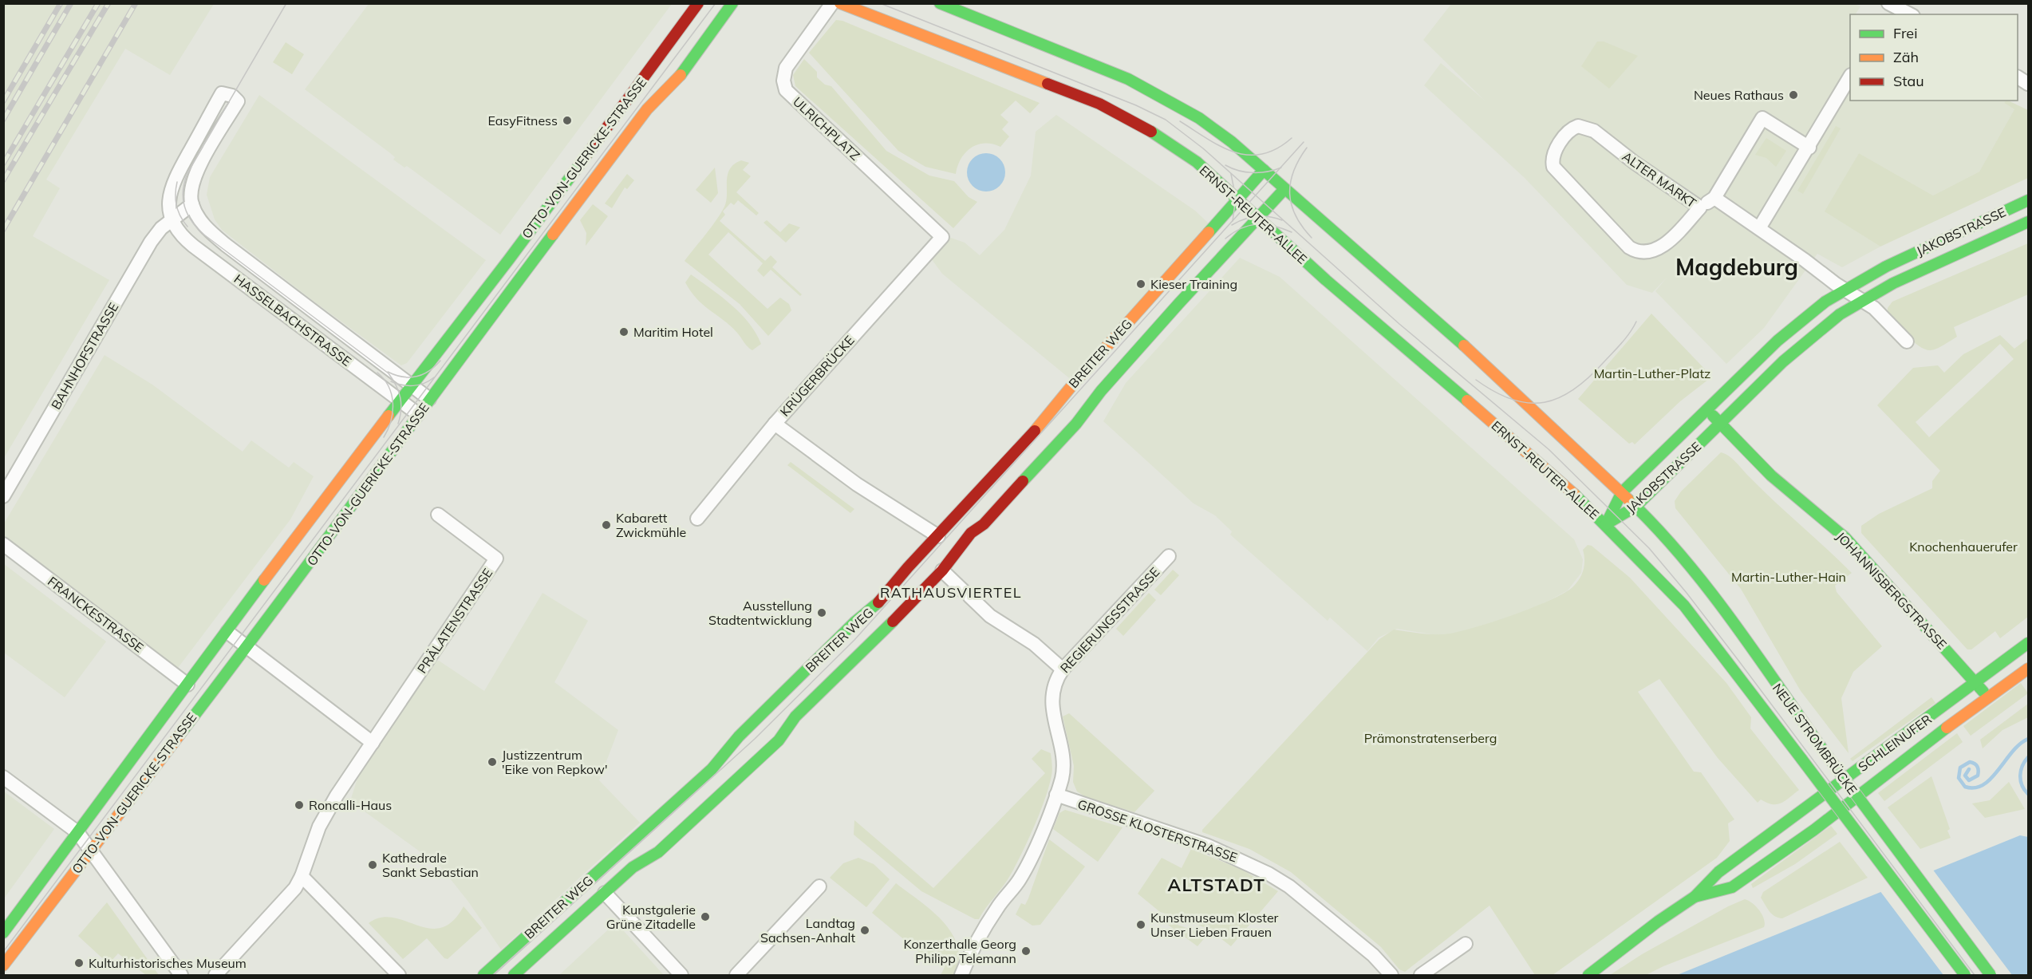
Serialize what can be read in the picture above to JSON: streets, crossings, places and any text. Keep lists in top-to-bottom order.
{
  "streets": {
    "street": [
      "ULRICHPLATZ",
      "OTTO-VON-GUERICKE-STRASSE",
      "ALTER MARKT",
      "ERNST-REUTER-ALLEE",
      "JAKOBSTRASSE",
      "HASSELBACHSTRASSE",
      "BREITER WEG",
      "BAHNHOFSTRASSE",
      "KRÜGERBRÜCKE",
      "JOHANNISBERGSTRASSE",
      "FRANCKESTRASSE",
      "REGIERUNGSSTRASSE",
      "PRÄLATENSTRASSE",
      "NEUE STROMBRÜCKE",
      "SCHLEINUFER",
      "GROSSE KLOSTERSTRASSE"
    ]
  },
  "crossings": [
    ["ULRICHPLATZ", "KRÜGERBRÜCKE"],
    ["OTTO-VON-GUERICKE-STRASSE", "HASSELBACHSTRASSE"],
    ["OTTO-VON-GUERICKE-STRASSE", "FRANCKESTRASSE"],
    ["ERNST-REUTER-ALLEE", "JAKOBSTRASSE"],
    ["ERNST-REUTER-ALLEE", "BREITER WEG"],
    ["ERNST-REUTER-ALLEE", "NEUE STROMBRÜCKE"],
    ["JAKOBSTRASSE", "JOHANNISBERGSTRASSE"],
    ["JAKOBSTRASSE", "NEUE STROMBRÜCKE"],
    ["HASSELBACHSTRASSE", "BAHNHOFSTRASSE"],
    ["JOHANNISBERGSTRASSE", "SCHLEINUFER"],
    ["REGIERUNGSSTRASSE", "GROSSE KLOSTERSTRASSE"]
  ],
  "districts": ["Magdeburg", "RATHAUSVIERTEL", "ALTSTADT"],
  "parks": [
    "Martin-Luther-Platz",
    "Knochenhauerufer",
    "Martin-Luther-Hain",
    "Prämonstratenserberg"
  ],
  "places": [
    "Neues Rathaus",
    "EasyFitness",
    "Kieser Training",
    "Maritim Hotel",
    "Kabarett Zwickmühle",
    "Ausstellung Stadtentwicklung",
    "Justizzentrum 'Eike von Repkow'",
    "Roncalli-Haus",
    "Kathedrale Sankt Sebastian",
    "Kunstgalerie Grüne Zitadelle",
    "Kunstmuseum Kloster Unser Lieben Frauen",
    "Landtag Sachsen-Anhalt",
    "Konzerthalle Georg Philipp Telemann",
    "Kulturhistorisches Museum"
  ],
  "legend": ["Frei", "Zäh", "Stau"]
}
